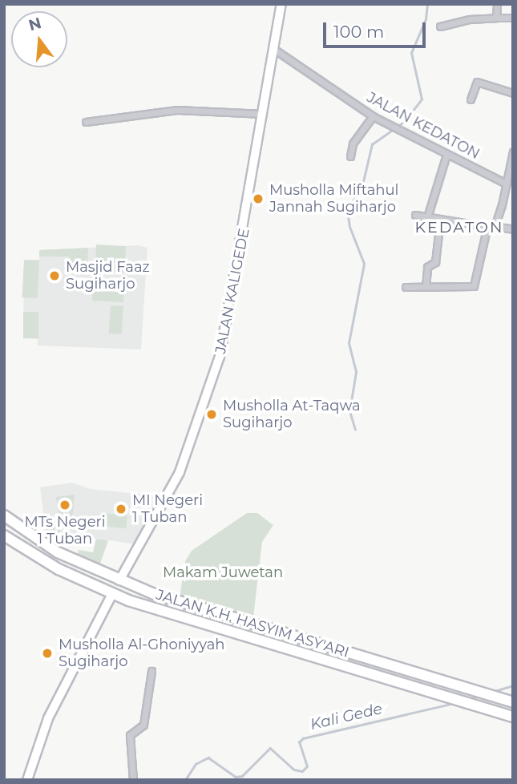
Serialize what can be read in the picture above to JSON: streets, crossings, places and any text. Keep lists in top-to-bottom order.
{
  "streets": {
    "highway": ["JALAN K.H. HASYIM ASY'ARI"],
    "street": ["JALAN KEDATON", "JALAN KALIGEDE"]
  },
  "crossings": [
    ["JALAN KEDATON", "JALAN KALIGEDE"],
    ["JALAN KALIGEDE", "JALAN K.H. HASYIM ASY'ARI"]
  ],
  "districts": ["KEDATON"],
  "water": ["Kali Gede"],
  "parks": ["Makam Juwetan"],
  "places": [
    "Musholla Miftahul Jannah Sugiharjo",
    "Masjid Faaz Sugiharjo",
    "Musholla At-Taqwa Sugiharjo",
    "MTs Negeri 1 Tuban",
    "MI Negeri 1 Tuban",
    "Musholla Al-Ghoniyyah Sugiharjo"
  ],
  "scale_bar": "100 m",
  "north": "top"
}
